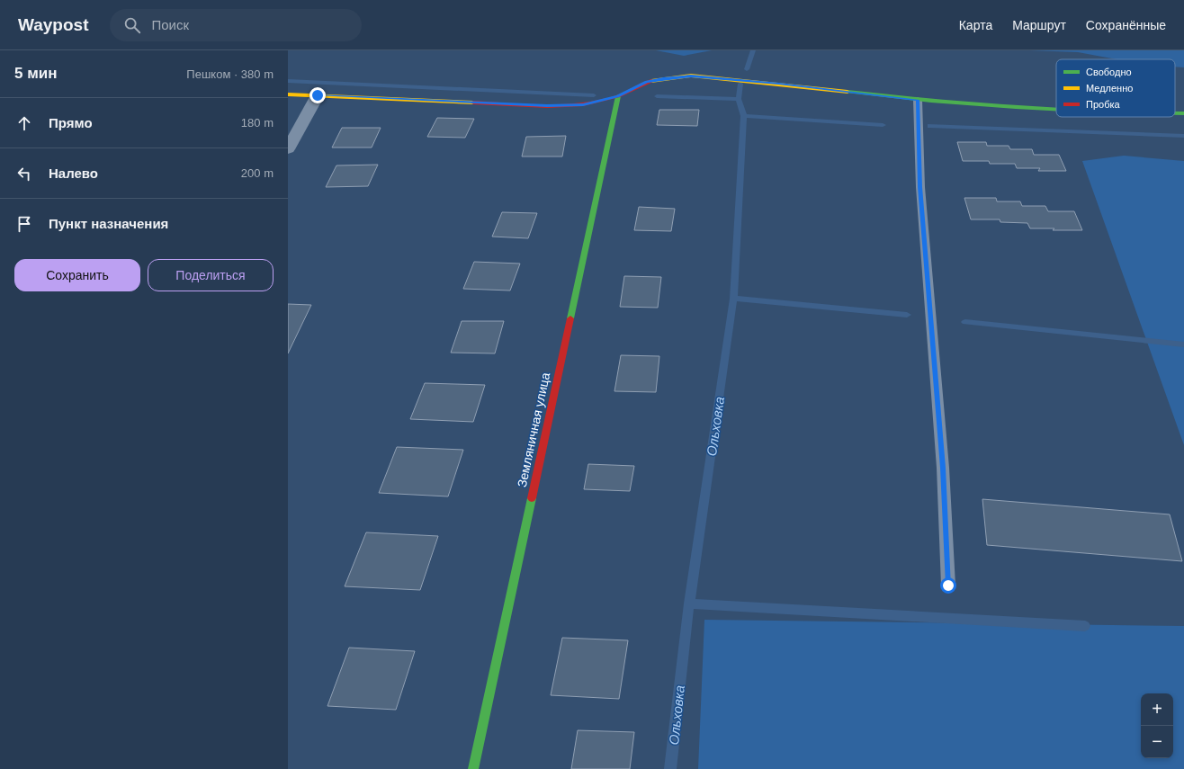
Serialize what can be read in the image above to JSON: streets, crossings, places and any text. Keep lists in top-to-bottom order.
{
  "streets": {
    "street": ["Земляничная улица"]
  },
  "water": ["Ольховка"],
  "legend": ["Свободно", "Медленно", "Пробка"],
  "page": {
    "header": "Waypost",
    "search": "Поиск",
    "nav": ["Карта", "Маршрут", "Сохранённые"],
    "heading": ["5 мин", "Пешком · 380 m"],
    "list": [
      ["Прямо", "180 m"],
      ["Налево", "200 m"],
      "Пункт назначения"
    ],
    "buttons": ["Сохранить", "Поделиться"],
    "map_buttons": ["+", "−"]
  }
}
